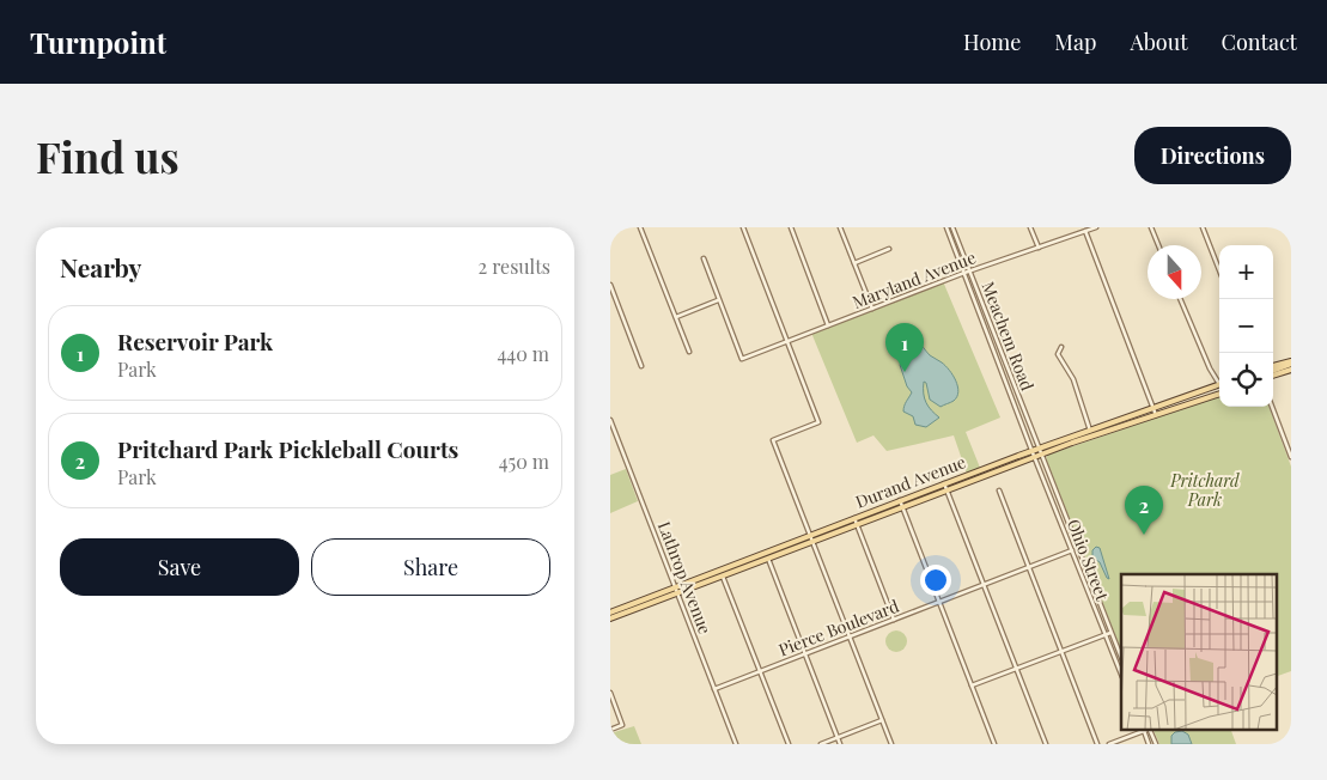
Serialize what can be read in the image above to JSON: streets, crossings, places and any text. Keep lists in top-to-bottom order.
{
  "streets": {
    "main road": ["Durand Avenue"],
    "street": [
      "Maryland Avenue",
      "Meachem Road",
      "Ohio Street",
      "Lathrop Avenue",
      "Pierce Boulevard"
    ]
  },
  "crossings": [
    ["Maryland Avenue", "Meachem Road"],
    ["Meachem Road", "Durand Avenue"],
    ["Meachem Road", "Ohio Street"],
    ["Durand Avenue", "Ohio Street"],
    ["Durand Avenue", "Lathrop Avenue"],
    ["Ohio Street", "Pierce Boulevard"],
    ["Lathrop Avenue", "Pierce Boulevard"]
  ],
  "parks": ["Pritchard Park"],
  "north": "bottom",
  "page": {
    "header": "Turnpoint",
    "nav": [
      "Home",
      "Map",
      "About",
      "Contact"
    ],
    "buttons": [
      "Directions",
      ["Save", "Share"]
    ],
    "title": "Find us",
    "heading": ["Nearby", "2 results"],
    "map_buttons": ["+", "−"],
    "list": [
      {
        "mark": "1",
        "name": "Reservoir Park",
        "note": "Park",
        "value": "440 m"
      },
      {
        "mark": "2",
        "name": "Pritchard Park Pickleball Courts",
        "note": "Park",
        "value": "450 m"
      }
    ],
    "pins": ["1", "2"]
  }
}
